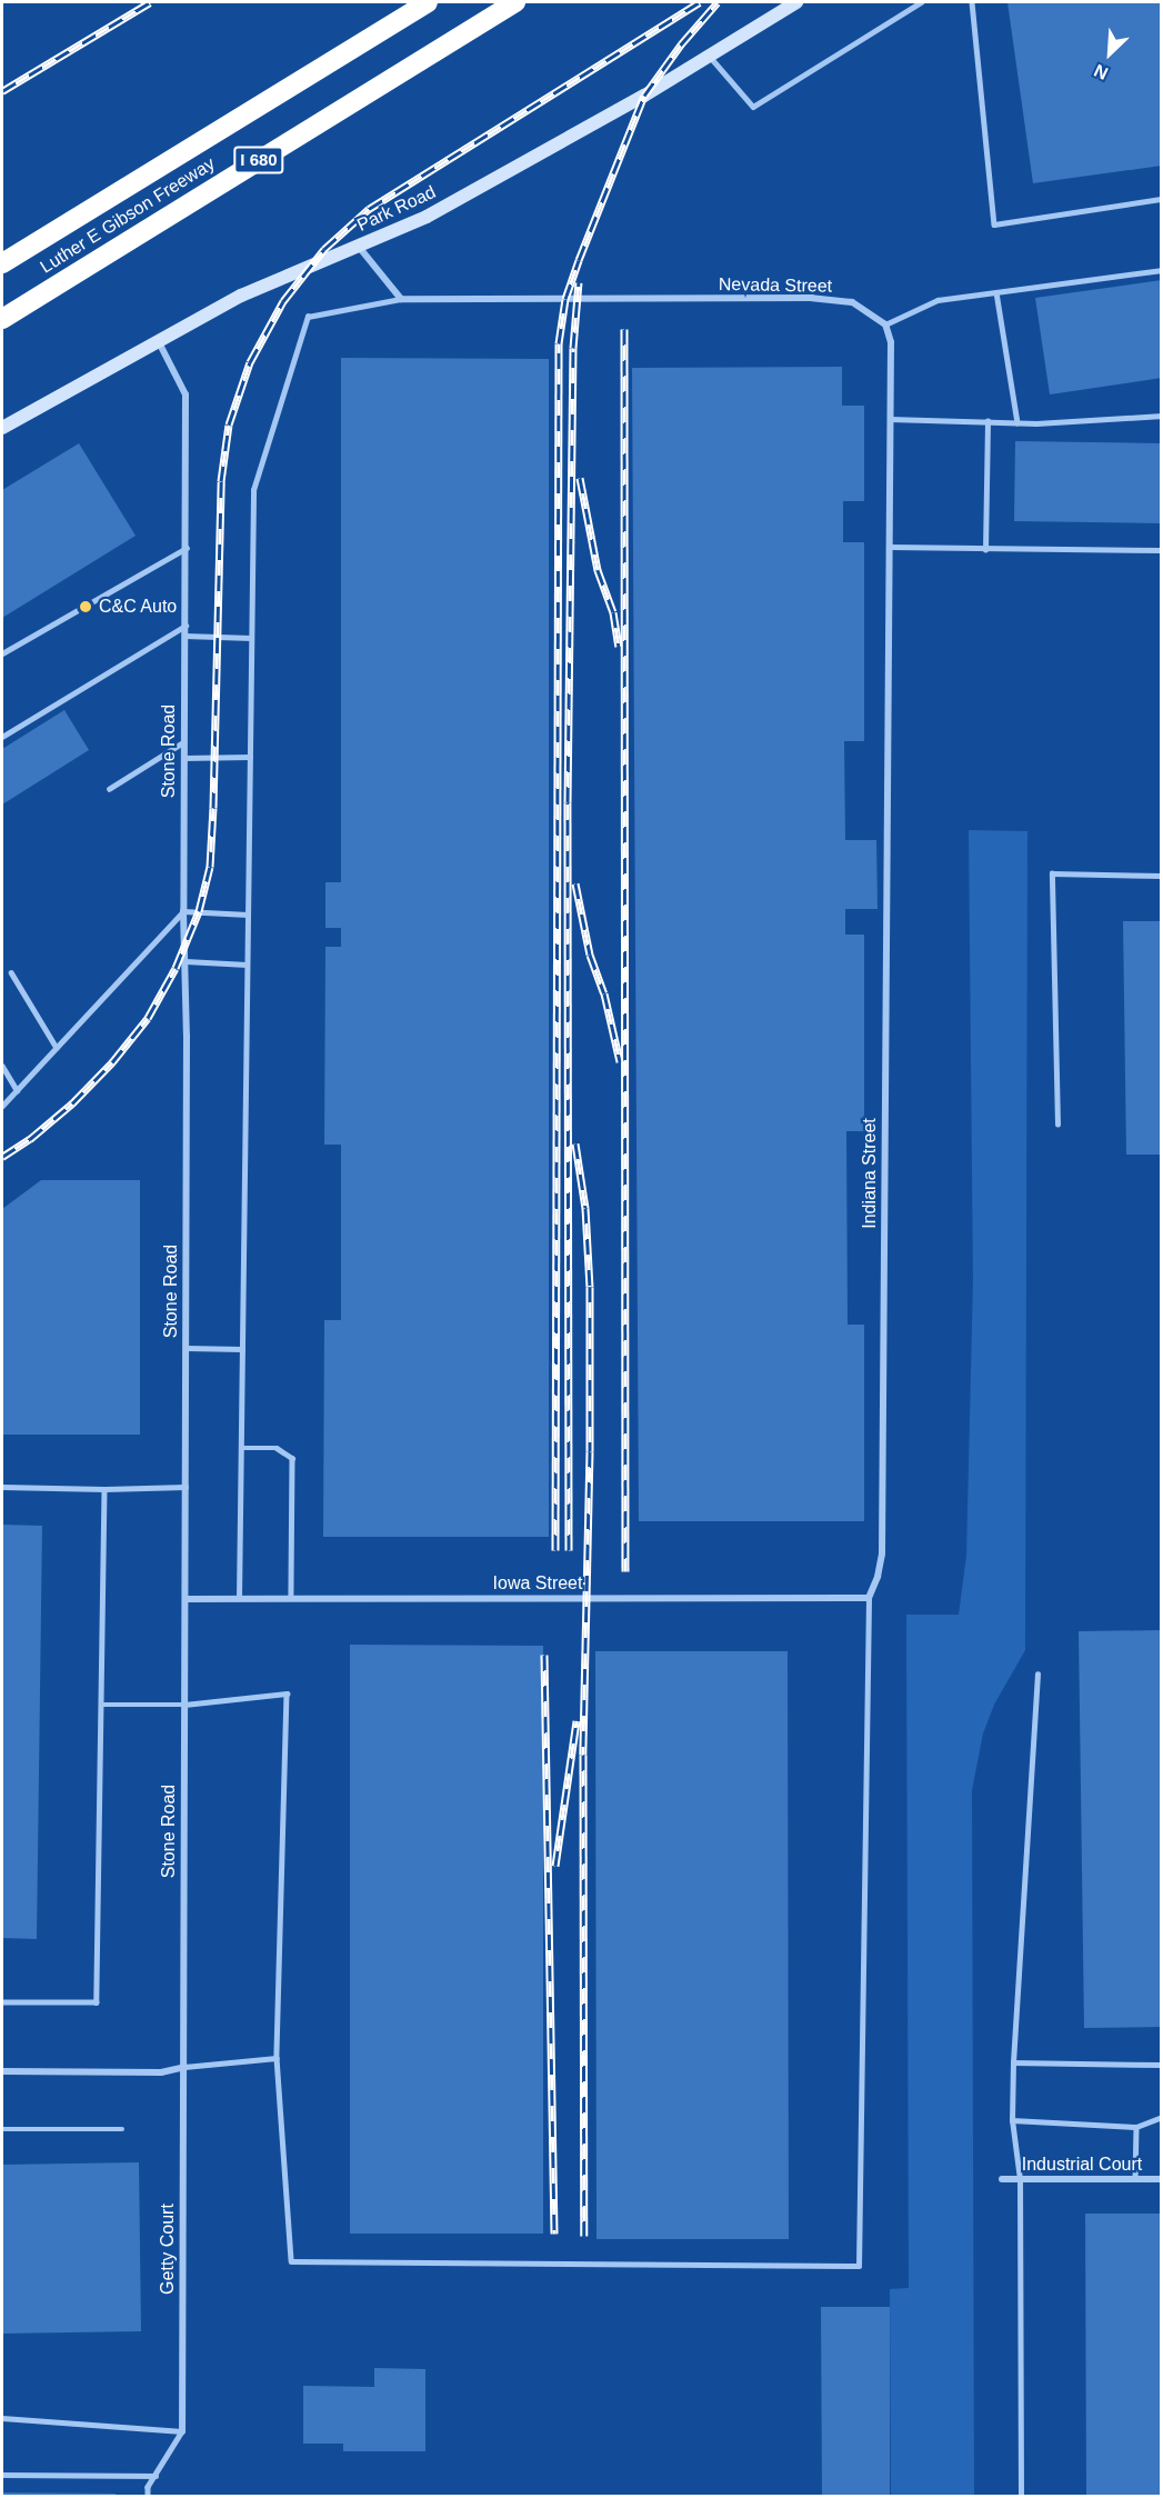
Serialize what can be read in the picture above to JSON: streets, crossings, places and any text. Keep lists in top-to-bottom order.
{
  "streets": {
    "highway": ["I 680", "Luther E Gibson Freeway"],
    "street": [
      "Park Road",
      "Nevada Street",
      "Stone Road",
      "Indiana Street",
      "Iowa Street",
      "Industrial Court",
      "Getty Court"
    ]
  },
  "crossings": [
    ["Park Road", "Stone Road"],
    ["Stone Road", "Iowa Street"],
    ["Stone Road", "Getty Court"],
    ["Indiana Street", "Iowa Street"]
  ],
  "places": ["C&C Auto"],
  "north": "bottom left"
}
